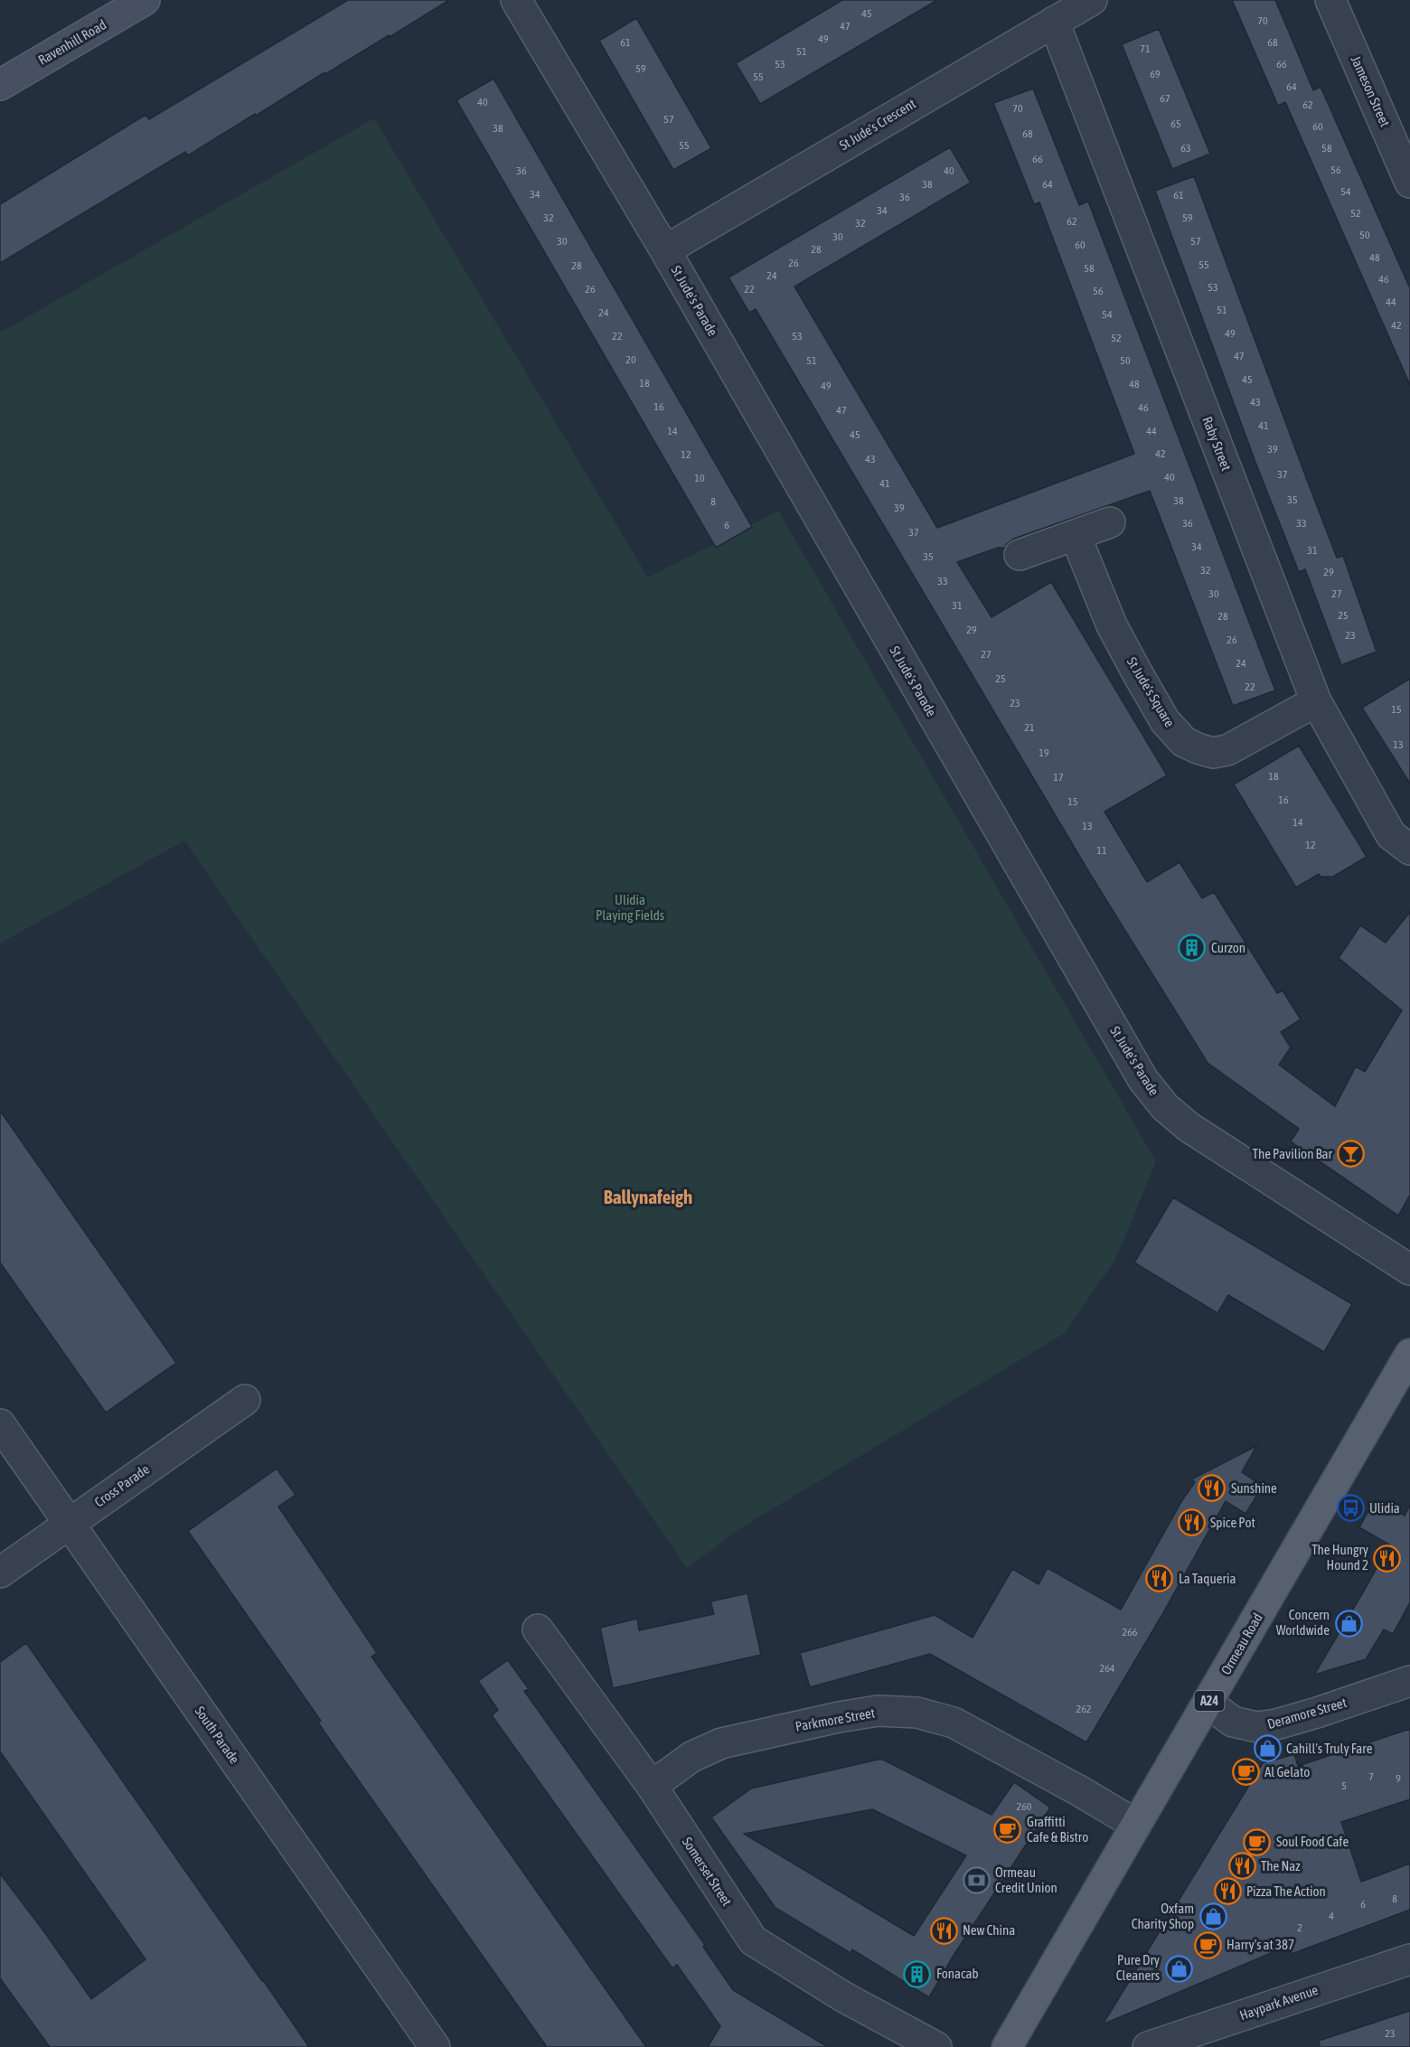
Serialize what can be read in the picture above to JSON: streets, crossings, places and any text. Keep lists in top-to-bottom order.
{
  "streets": {
    "main road": ["Ravenhill Road", "Ormeau Road", "A24"],
    "street": [
      "Jameson Street",
      "St Jude's Crescent",
      "St Jude's Parade",
      "Raby Street",
      "St Jude's Square",
      "Cross Parade",
      "Deramore Street",
      "Parkmore Street",
      "South Parade",
      "Somerset Street",
      "Haypark Avenue"
    ]
  },
  "crossings": [
    ["St Jude's Crescent", "St Jude's Parade"],
    ["St Jude's Crescent", "Raby Street"],
    ["Raby Street", "St Jude's Square"],
    ["Cross Parade", "South Parade"],
    ["Ormeau Road", "Deramore Street"],
    ["Ormeau Road", "Parkmore Street"],
    ["Parkmore Street", "Somerset Street"]
  ],
  "districts": ["Ballynafeigh"],
  "parks": ["Ulidia Playing Fields"],
  "places": {
    "building": ["Curzon", "Fonacab"],
    "bar": ["The Pavilion Bar"],
    "restaurant": [
      "Sunshine",
      "Spice Pot",
      "The Hungry Hound 2",
      "La Taqueria",
      "The Naz",
      "Pizza The Action",
      "New China"
    ],
    "bus stop": ["Ulidia"],
    "shop": [
      "Concern Worldwide",
      "Cahill's Truly Fare",
      "Oxfam Charity Shop",
      "Pure Dry Cleaners"
    ],
    "cafe": [
      "Al Gelato",
      "Graffitti Cafe & Bistro",
      "Soul Food Cafe",
      "Harry's at 387"
    ],
    "bank": ["Ormeau Credit Union"]
  },
  "house_numbers": [
    "45",
    "70",
    "47",
    "49",
    "61",
    "68",
    "71",
    "51",
    "53",
    "66",
    "59",
    "69",
    "55",
    "64",
    "67",
    "40",
    "62",
    "70",
    "57",
    "65",
    "60",
    "38",
    "68",
    "55",
    "63",
    "58",
    "66",
    "56",
    "36",
    "40",
    "38",
    "64",
    "54",
    "34",
    "61",
    "36",
    "34",
    "52",
    "32",
    "59",
    "62",
    "32",
    "50",
    "30",
    "30",
    "57",
    "60",
    "28",
    "48",
    "26",
    "55",
    "28",
    "58",
    "24",
    "46",
    "53",
    "26",
    "22",
    "56",
    "44",
    "51",
    "24",
    "54",
    "42",
    "49",
    "22",
    "53",
    "52",
    "47",
    "20",
    "51",
    "50",
    "45",
    "18",
    "48",
    "49",
    "43",
    "16",
    "46",
    "47",
    "41",
    "14",
    "44",
    "45",
    "39",
    "42",
    "12",
    "43",
    "37",
    "40",
    "10",
    "41",
    "35",
    "38",
    "8",
    "39",
    "36",
    "33",
    "6",
    "37",
    "34",
    "31",
    "35",
    "32",
    "29",
    "33",
    "30",
    "27",
    "31",
    "25",
    "28",
    "29",
    "23",
    "26",
    "27",
    "24",
    "25",
    "22",
    "23",
    "15",
    "21",
    "13",
    "19",
    "18",
    "17",
    "16",
    "15",
    "14",
    "13",
    "12",
    "11",
    "266",
    "264",
    "262",
    "7",
    "9",
    "5",
    "260",
    "8",
    "6",
    "4",
    "2",
    "23"
  ]
}
